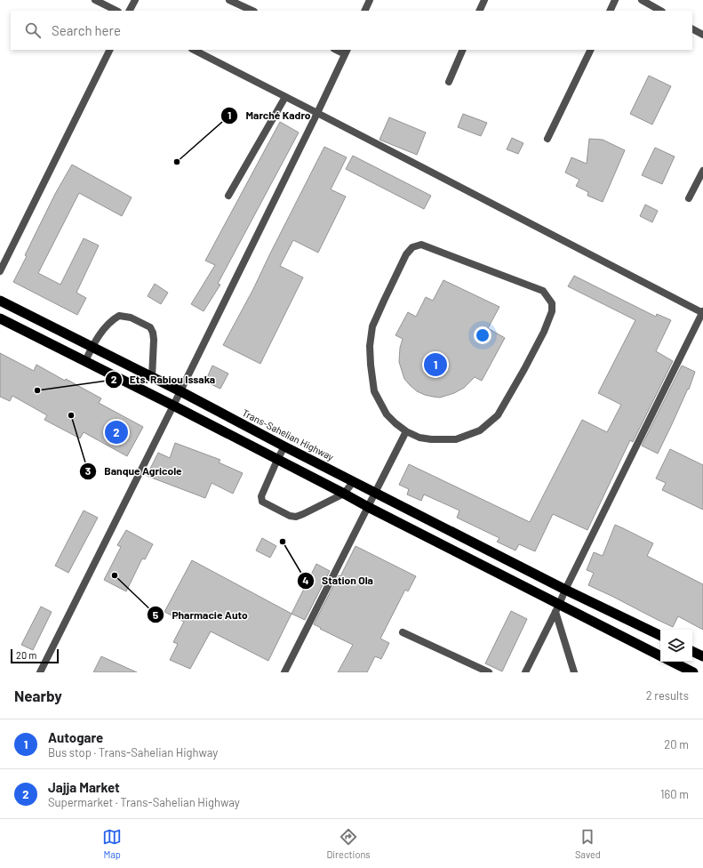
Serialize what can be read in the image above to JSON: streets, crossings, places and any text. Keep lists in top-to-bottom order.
{
  "streets": {
    "highway": ["Trans-Sahelian Highway"]
  },
  "places": [
    "Marché Kadro",
    "Ets. Rabiou Issaka",
    "Banque Agricole",
    "Station Ola",
    "Pharmacie Auto"
  ],
  "scale_bar": "20 m",
  "page": {
    "search": "Search here",
    "pins": ["1", "2"],
    "scale": "20 m",
    "heading": ["Nearby", "2 results"],
    "list": [
      {
        "mark": "1",
        "name": "Autogare",
        "note": "Bus stop · Trans-Sahelian Highway",
        "value": "20 m"
      },
      {
        "mark": "2",
        "name": "Jajja Market",
        "note": "Supermarket · Trans-Sahelian Highway",
        "value": "160 m"
      }
    ],
    "nav": ["Map", "Directions", "Saved"]
  }
}
